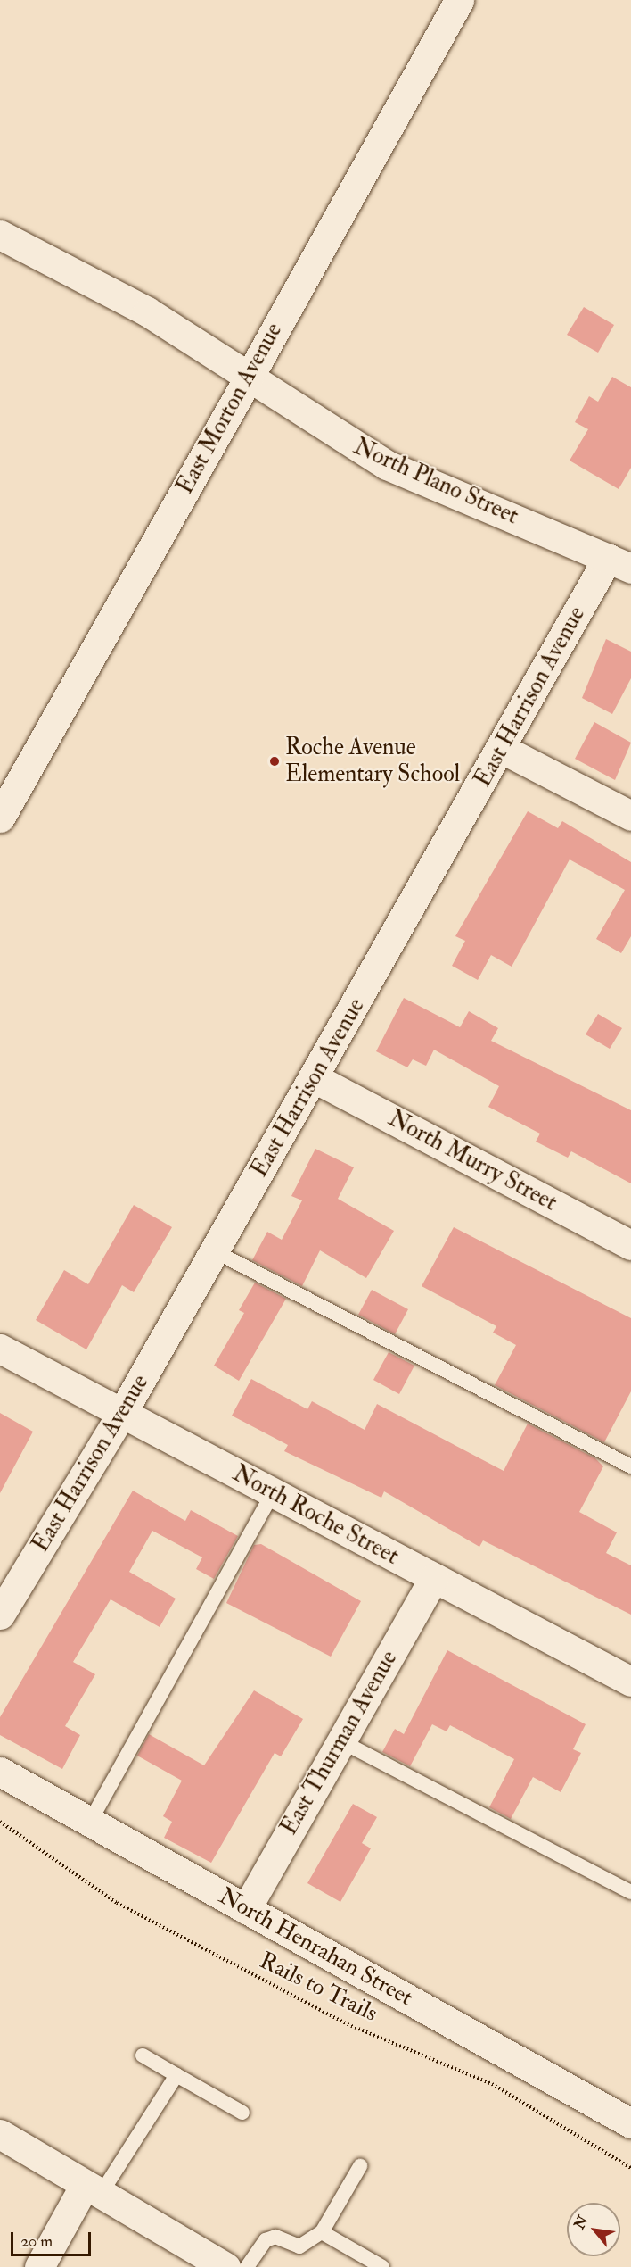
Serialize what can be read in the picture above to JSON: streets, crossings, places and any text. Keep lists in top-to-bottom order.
{
  "streets": {
    "street": [
      "East Morton Avenue",
      "North Plano Street",
      "East Harrison Avenue",
      "North Murry Street",
      "North Roche Street",
      "East Thurman Avenue",
      "North Henrahan Street"
    ],
    "path": ["Rails to Trails"]
  },
  "crossings": [
    ["East Morton Avenue", "North Plano Street"],
    ["North Plano Street", "East Harrison Avenue"],
    ["East Harrison Avenue", "North Murry Street"],
    ["East Harrison Avenue", "North Roche Street"],
    ["North Roche Street", "East Thurman Avenue"],
    ["East Thurman Avenue", "North Henrahan Street"]
  ],
  "places": ["Roche Avenue Elementary School"],
  "scale_bar": "20 m",
  "north": "top left"
}
